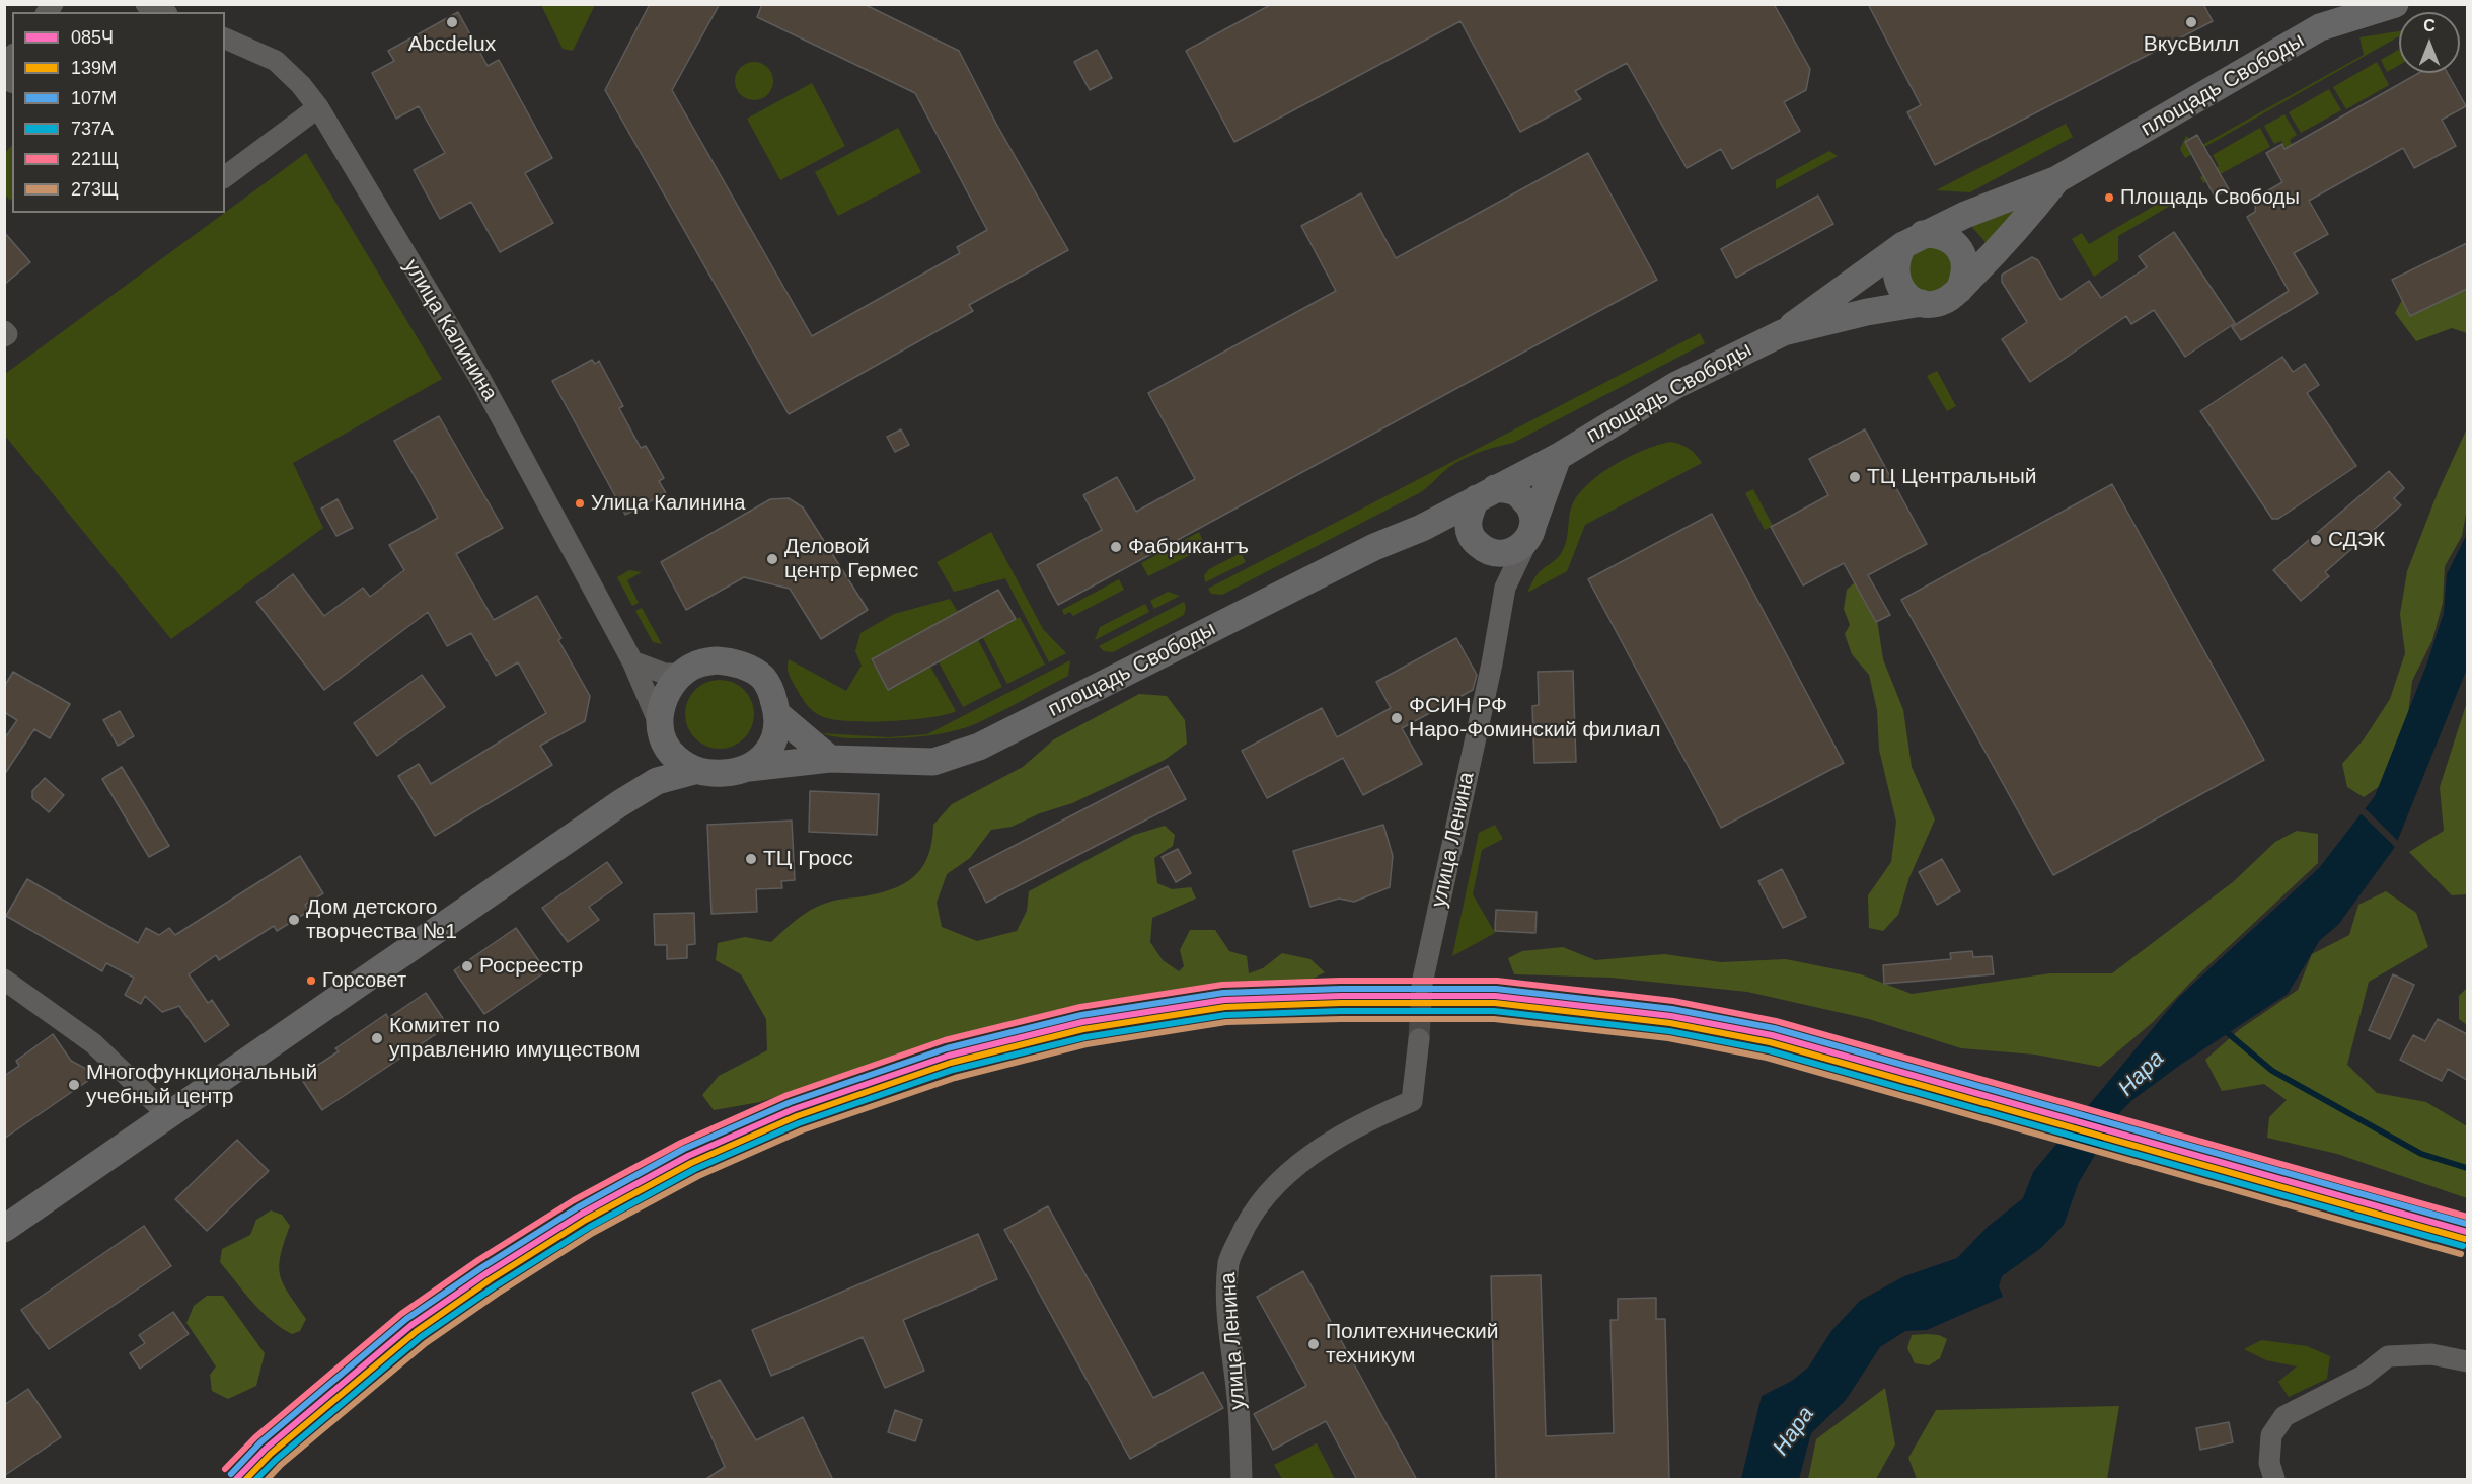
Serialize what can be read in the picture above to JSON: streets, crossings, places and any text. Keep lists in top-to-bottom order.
{
  "streets": {
    "main road": ["площадь Свободы"],
    "street": ["улица Калинина", "улица Ленина"]
  },
  "crossings": [
    ["площадь Свободы", "улица Калинина"],
    ["площадь Свободы", "улица Ленина"]
  ],
  "water": ["Нара"],
  "places": [
    "Abcdelux",
    "ВкусВилл",
    "Площадь Свободы",
    "ТЦ Центральный",
    "Улица Калинина",
    "СДЭК",
    "Фабрикантъ",
    "Деловой центр Гермес",
    "ФСИН РФ Наро-Фоминский филиал",
    "ТЦ Гросс",
    "Дом детского творчества №1",
    "Росреестр",
    "Горсовет",
    "Комитет по управлению имуществом",
    "Многофункциональный учебный центр",
    "Политехнический техникум"
  ],
  "lines": [
    "transit line 221Щ",
    "transit line 107М",
    "transit line 085Ч",
    "transit line 139М",
    "transit line 737А",
    "transit line 273Щ"
  ],
  "legend": [
    "085Ч",
    "139М",
    "107М",
    "737А",
    "221Щ",
    "273Щ"
  ],
  "north": "top"
}
